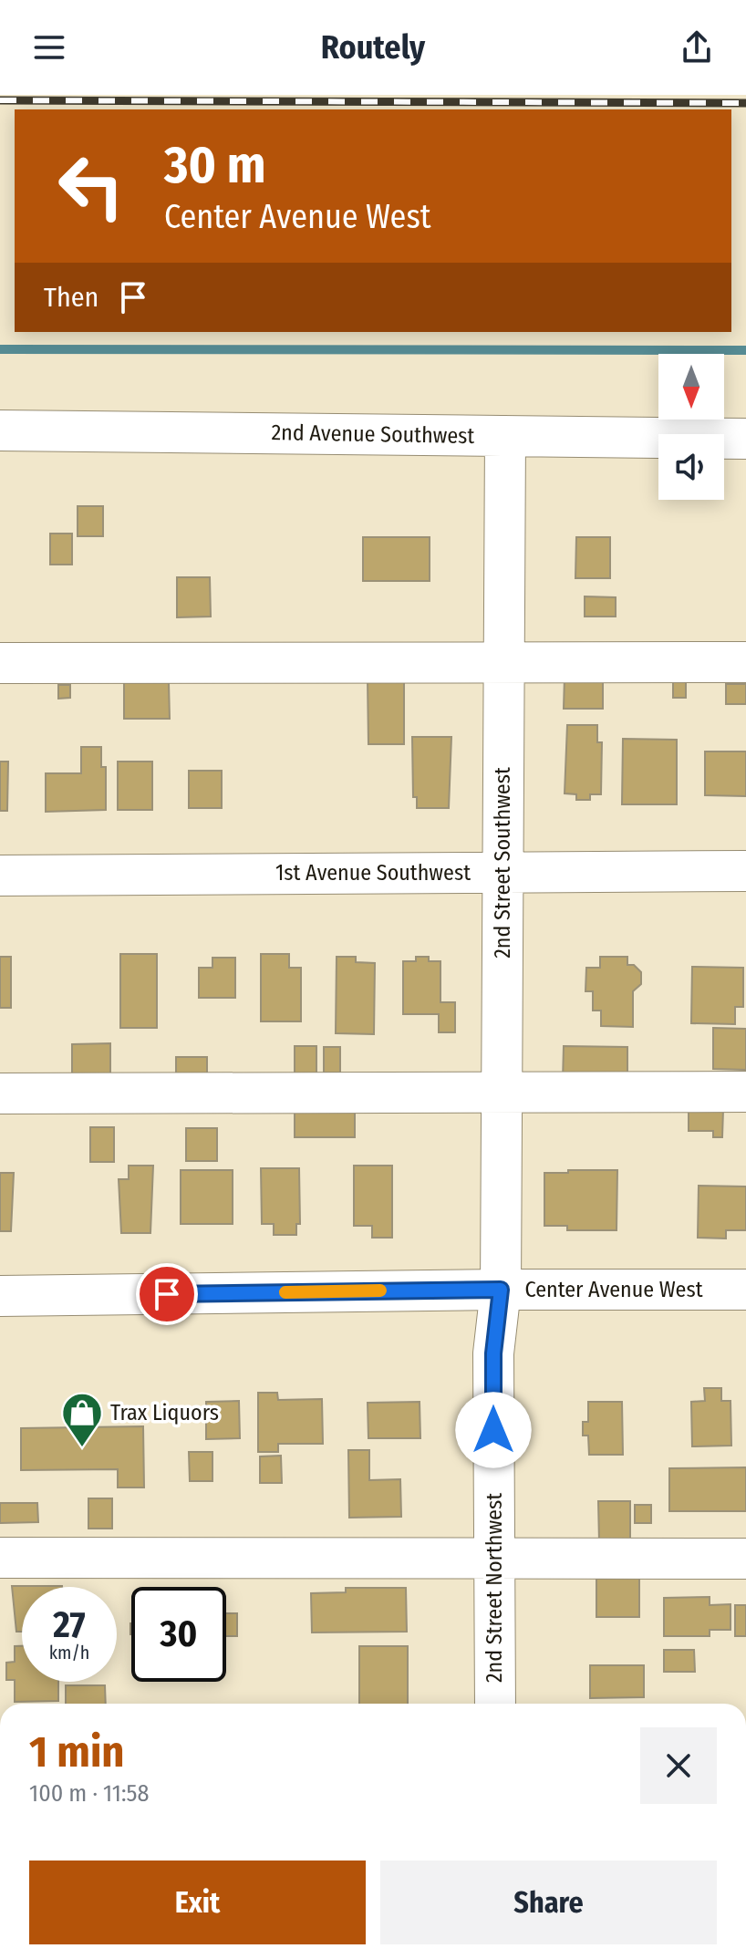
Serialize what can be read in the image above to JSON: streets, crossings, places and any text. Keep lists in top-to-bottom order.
{
  "streets": {
    "street": [
      "2nd Avenue Southwest",
      "2nd Street Southwest",
      "1st Avenue Southwest",
      "Center Avenue West",
      "2nd Street Northwest"
    ]
  },
  "crossings": [
    ["2nd Avenue Southwest", "2nd Street Southwest"],
    ["2nd Street Southwest", "1st Avenue Southwest"],
    ["2nd Street Southwest", "Center Avenue West"],
    ["2nd Street Southwest", "2nd Street Northwest"],
    ["Center Avenue West", "2nd Street Northwest"]
  ],
  "places": {
    "shop": ["Trax Liquors"]
  },
  "north": "bottom",
  "page": {
    "header": "Routely",
    "turn": ["30 m", "Center Avenue West"],
    "then": "Then",
    "speed": "27 km/h",
    "limit": "30",
    "heading": ["1 min", "100 m · 11:58"],
    "buttons": ["Exit", "Share"]
  }
}
